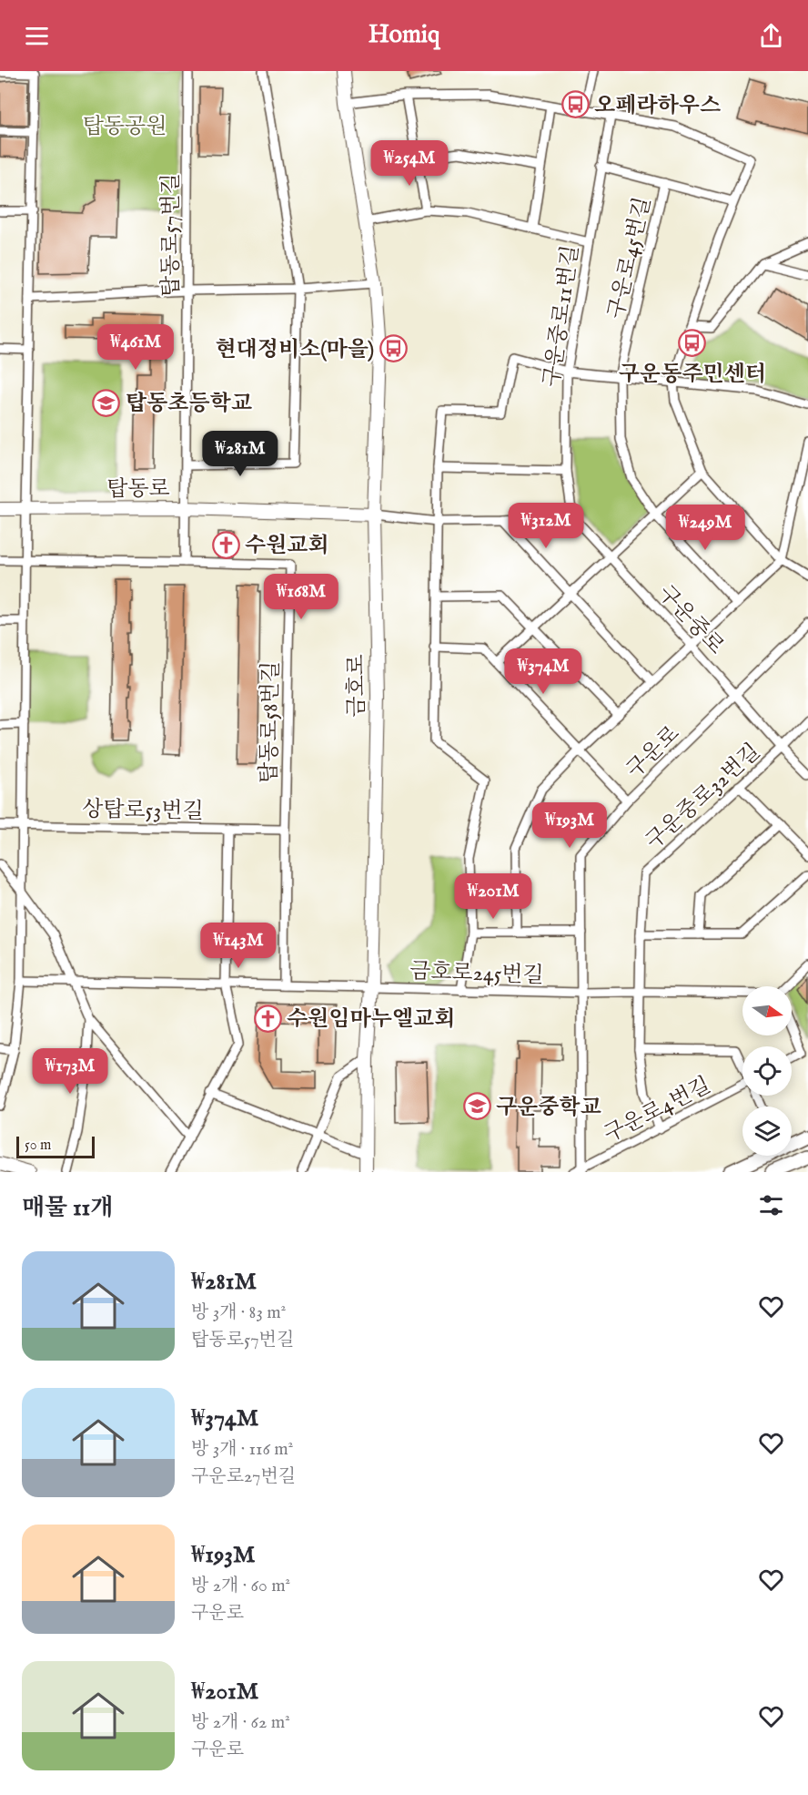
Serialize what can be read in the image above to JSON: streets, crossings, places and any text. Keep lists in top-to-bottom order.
{
  "streets": {
    "street": [
      "탑동로57번길",
      "구운로45번길",
      "구운중로11번길",
      "탑동로",
      "구운중로",
      "금호로",
      "탑동로58번길",
      "구운로",
      "구운중로32번길",
      "상탑로53번길",
      "금호로245번길",
      "구운로4번길"
    ]
  },
  "crossings": [
    ["탑동로57번길", "탑동로"],
    ["구운중로11번길", "구운중로"],
    ["탑동로", "금호로"],
    ["구운중로", "구운로"],
    ["구운중로", "구운중로32번길"],
    ["금호로", "금호로245번길"],
    ["탑동로58번길", "상탑로53번길"],
    ["탑동로58번길", "금호로245번길"],
    ["구운로", "금호로245번길"],
    ["구운로", "구운로4번길"],
    ["구운중로32번길", "금호로245번길"],
    ["구운중로32번길", "구운로4번길"]
  ],
  "parks": ["탑동공원"],
  "places": {
    "bus stop": ["오페라하우스", "구운동주민센터", "현대정비소(마을)"],
    "school or university": ["탑동초등학교", "구운중학교"],
    "church": ["수원교회", "수원임마누엘교회"]
  },
  "scale_bar": "50 m",
  "north": "right",
  "page": {
    "header": "Homiq",
    "price": [
      "₩254M",
      "₩461M",
      "₩281M",
      "₩312M",
      "₩249M",
      "₩168M",
      "₩374M",
      "₩193M",
      "₩201M",
      "₩143M",
      "₩173M"
    ],
    "scale": "50 m",
    "heading": "매물 11개",
    "list": [
      {
        "name": "₩281M",
        "note": "방 3개 · 83 m² · 탑동로57번길"
      },
      {
        "name": "₩374M",
        "note": "방 3개 · 116 m² · 구운로27번길"
      },
      {
        "name": "₩193M",
        "note": "방 2개 · 60 m² · 구운로"
      },
      {
        "name": "₩201M",
        "note": "방 2개 · 62 m² · 구운로"
      }
    ]
  }
}
